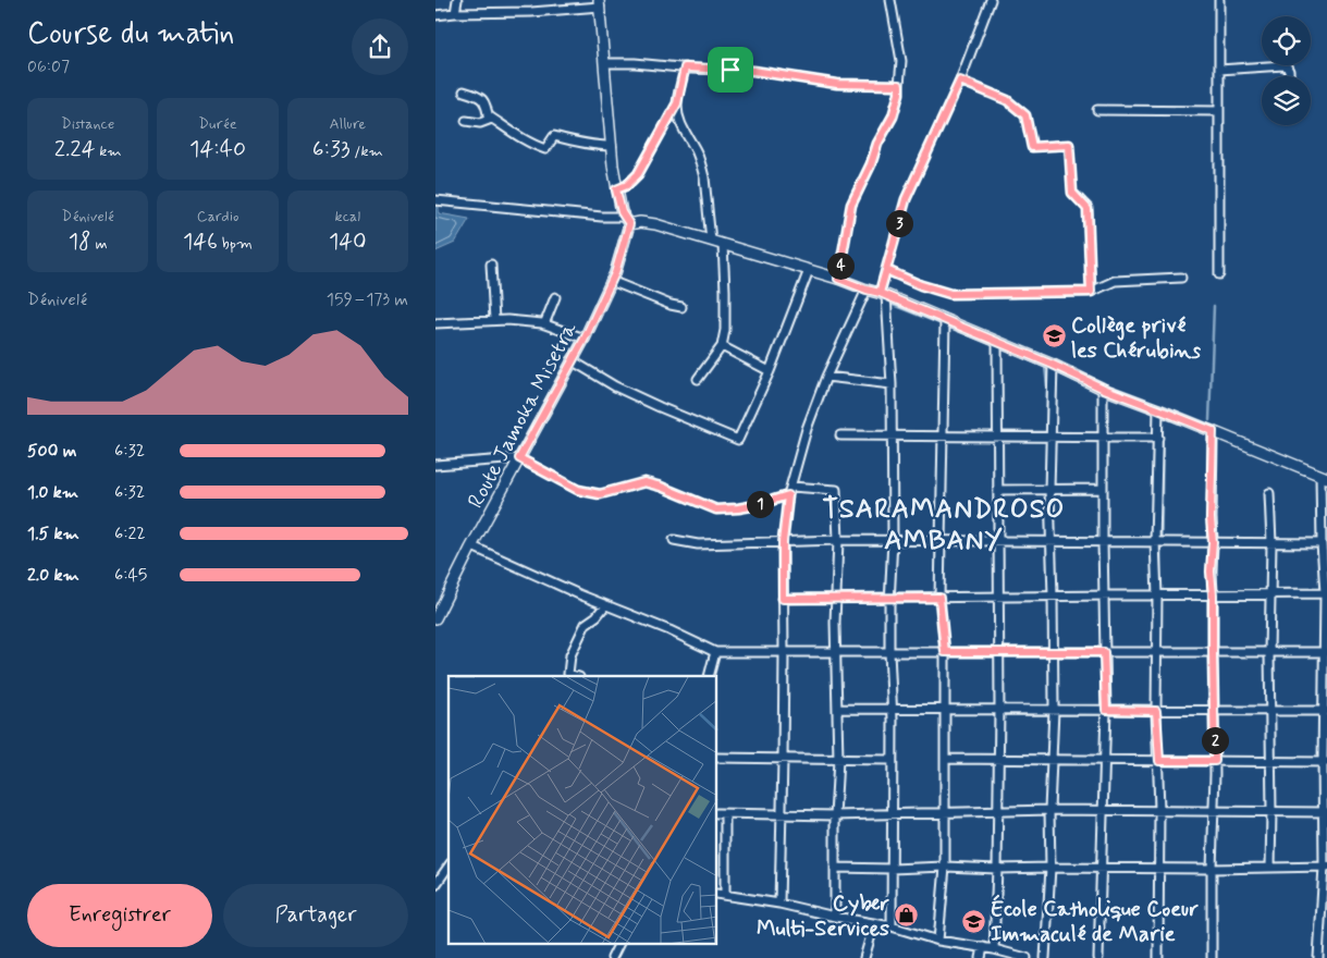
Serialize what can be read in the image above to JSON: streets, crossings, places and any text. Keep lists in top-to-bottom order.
{
  "streets": {
    "street": ["Route Jamoka Misetra"]
  },
  "districts": ["TSARAMANDROSO AMBANY"],
  "places": {
    "school or university": ["Collège privé les Chérubins", "École Catholique Coeur Immaculé de Marie"],
    "shop": ["Cyber Multi-Services"]
  },
  "page": {
    "heading": ["Course du matin", "06:07"],
    "stats": [
      ["Distance", "2.24 km"],
      ["Durée", "14:40"],
      ["Allure", "6:33 /km"],
      ["Dénivelé", "18 m"],
      ["Cardio", "146 bpm"],
      ["kcal", "140"]
    ],
    "pins": [
      "3",
      "4",
      "1",
      "2"
    ],
    "chart": ["Dénivelé", "159–173 m"],
    "list": [
      {
        "name": "500 m",
        "note": "6:32"
      },
      {
        "name": "1.0 km",
        "note": "6:32"
      },
      {
        "name": "1.5 km",
        "note": "6:22"
      },
      {
        "name": "2.0 km",
        "note": "6:45"
      }
    ],
    "buttons": ["Enregistrer", "Partager"]
  }
}
